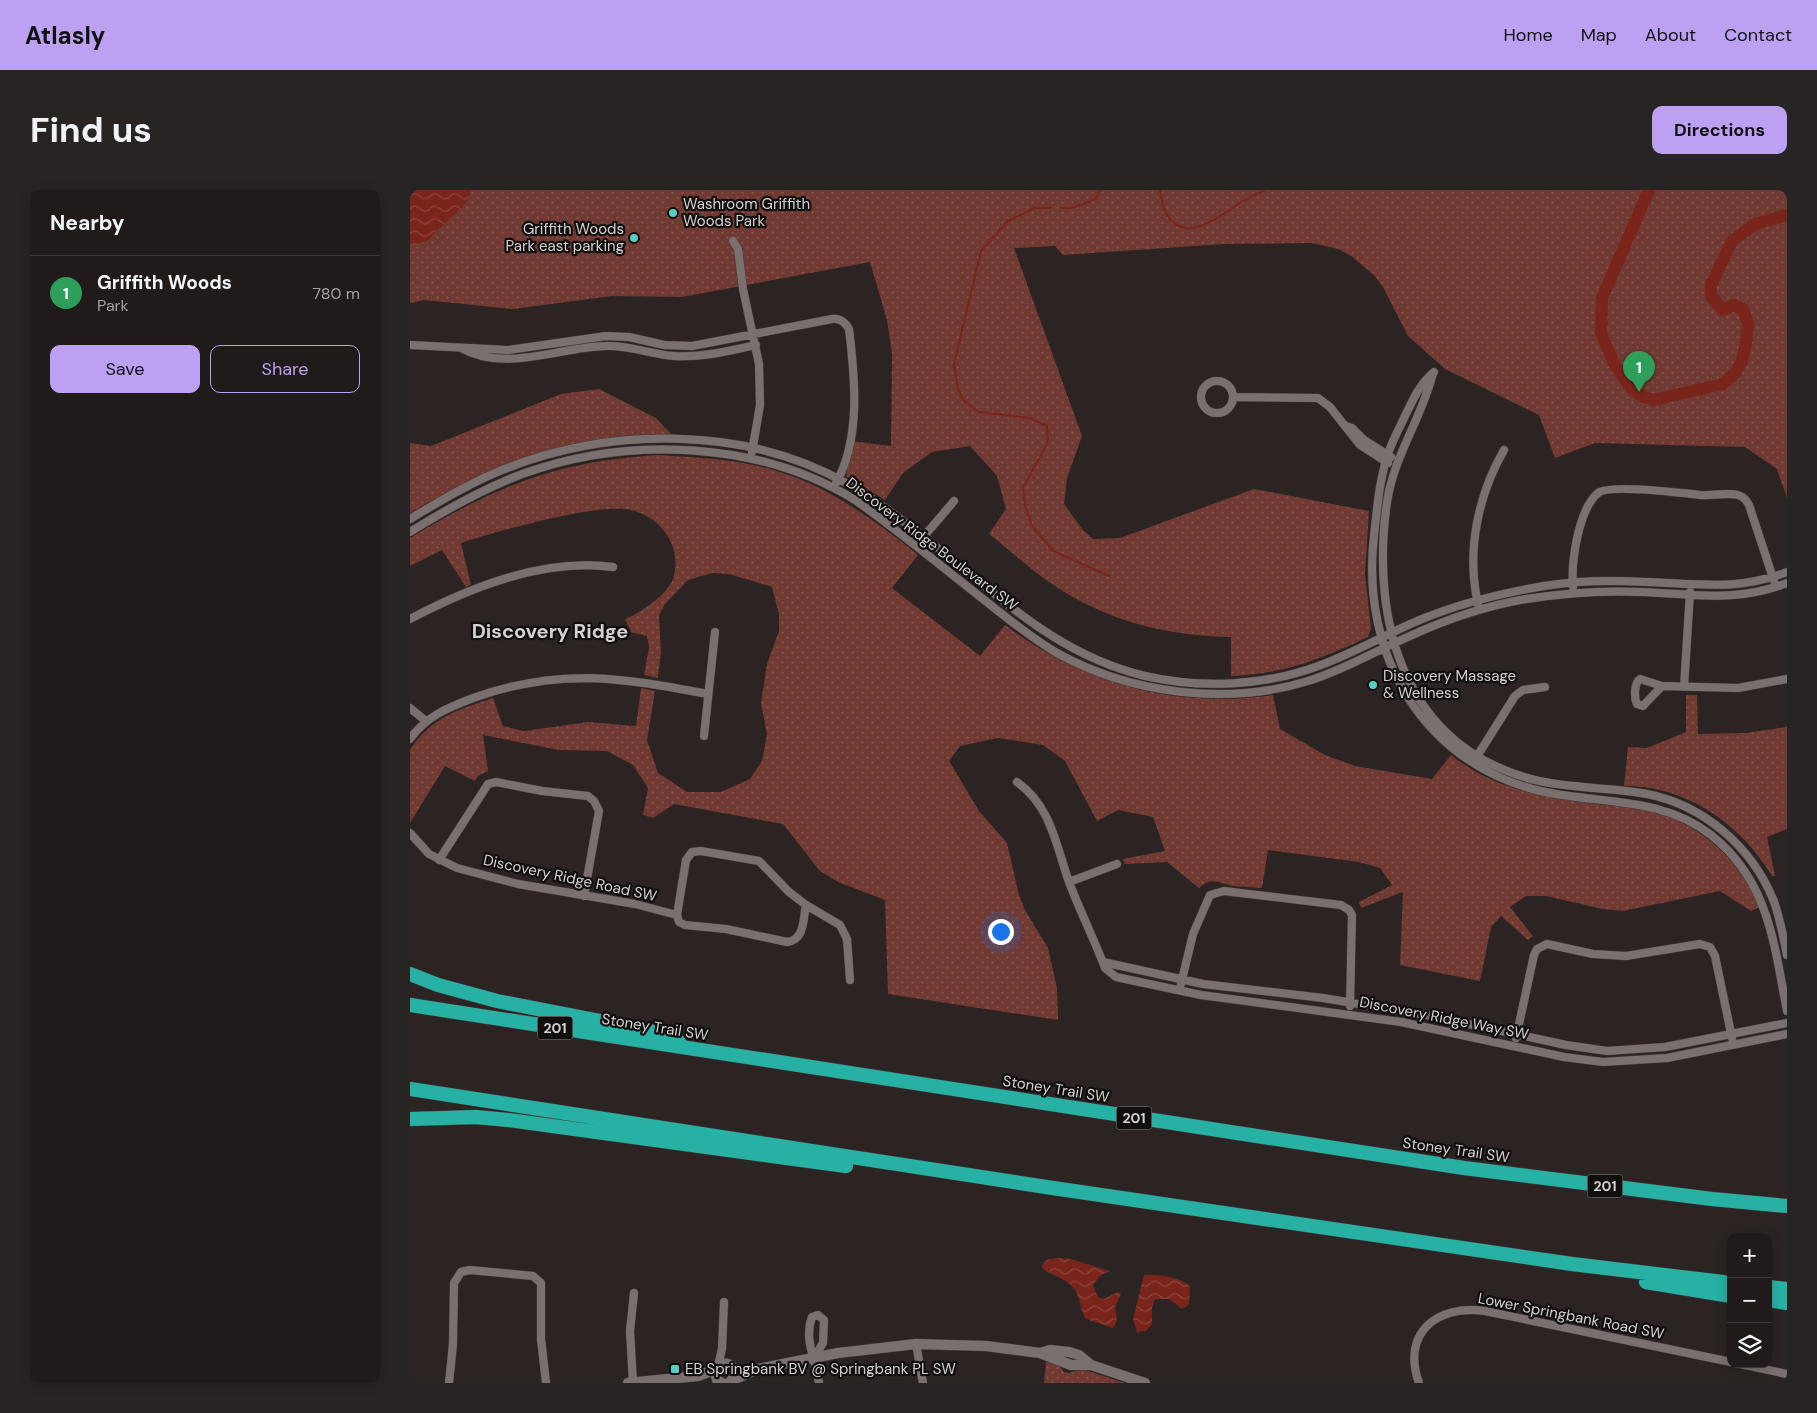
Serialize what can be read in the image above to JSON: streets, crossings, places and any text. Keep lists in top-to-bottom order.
{
  "streets": {
    "highway": ["Stoney Trail SW", "201"],
    "street": [
      "Discovery Ridge Boulevard SW",
      "Discovery Ridge Road SW",
      "Discovery Ridge Way SW",
      "Lower Springbank Road SW"
    ]
  },
  "districts": ["Discovery Ridge"],
  "places": {
    "other": ["Washroom Griffith Woods Park", "Griffith Woods Park east parking", "Discovery Massage & Wellness"],
    "transit": ["EB Springbank BV @ Springbank PL SW"]
  },
  "page": {
    "header": "Atlasly",
    "nav": [
      "Home",
      "Map",
      "About",
      "Contact"
    ],
    "buttons": [
      "Directions",
      ["Save", "Share"]
    ],
    "title": "Find us",
    "heading": "Nearby",
    "list": [
      {
        "mark": "1",
        "name": "Griffith Woods",
        "note": "Park",
        "value": "780 m"
      }
    ],
    "pins": "1",
    "map_buttons": ["+", "−"]
  }
}
